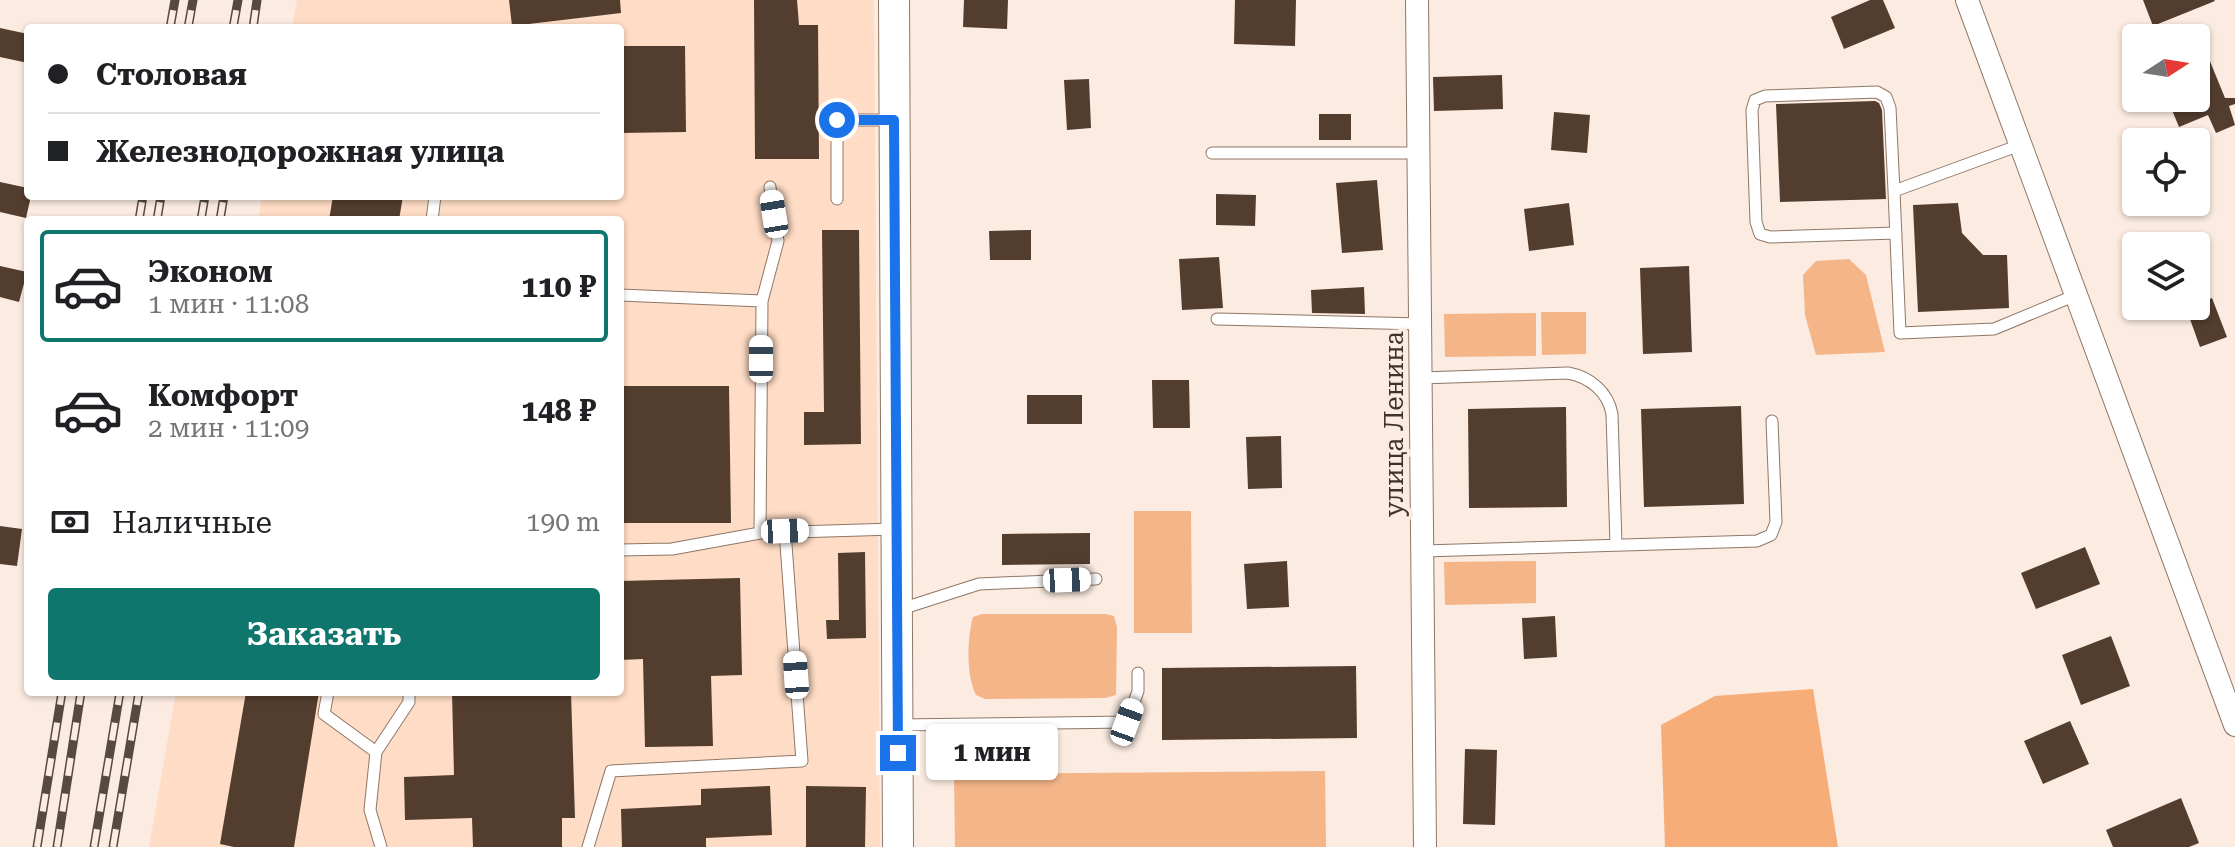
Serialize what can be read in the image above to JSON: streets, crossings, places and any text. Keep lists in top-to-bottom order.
{
  "streets": {
    "street": ["улица Ленина"]
  },
  "north": "right",
  "page": {
    "banner": ["Столовая", "Железнодорожная улица"],
    "list": [
      {
        "name": "Эконом",
        "note": "1 мин · 11:08",
        "value": "110 ₽"
      },
      {
        "name": "Комфорт",
        "note": "2 мин · 11:09",
        "value": "148 ₽"
      }
    ],
    "pay": ["Наличные", "190 m"],
    "buttons": "Заказать",
    "bubble": "1 мин"
  }
}
